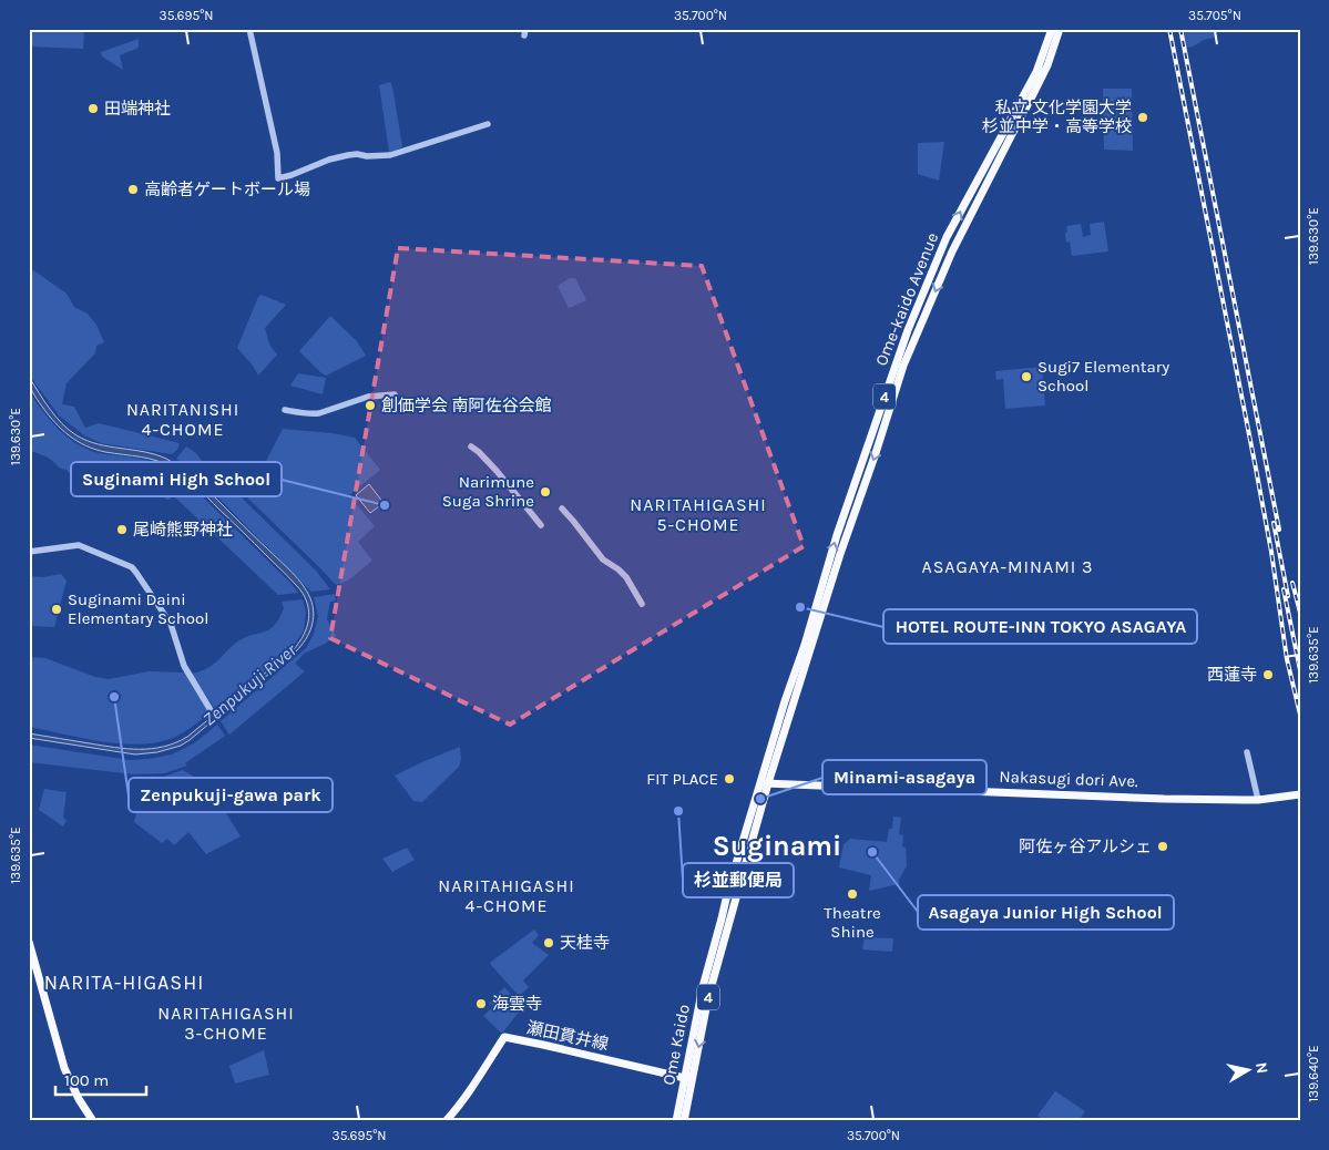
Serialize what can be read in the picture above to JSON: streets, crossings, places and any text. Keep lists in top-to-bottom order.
{
  "streets": {
    "main road": [
      "Ome-kaido Avenue",
      "4",
      "Nakasugi dori Ave.",
      "瀬田貫井線",
      "Ome Kaido"
    ]
  },
  "crossings": [
    ["Ome-kaido Avenue", "Nakasugi dori Ave."],
    ["Ome-kaido Avenue", "Ome Kaido"],
    ["Nakasugi dori Ave.", "Ome Kaido"],
    ["瀬田貫井線", "Ome Kaido"]
  ],
  "districts": [
    "NARITANISHI 4-CHOME",
    "NARITAHIGASHI 5-CHOME",
    "ASAGAYA-MINAMI 3",
    "Suginami",
    "NARITAHIGASHI 4-CHOME",
    "NARITA-HIGASHI",
    "NARITAHIGASHI 3-CHOME"
  ],
  "water": ["Zenpukuji River"],
  "places": [
    "田端神社",
    "私立 文化学園大学 杉並中学・高等学校",
    "高齢者ゲートボール場",
    "Sugi7 Elementary School",
    "創価学会 南阿佐谷会館",
    "Narimune Suga Shrine",
    "Suginami High School",
    "尾崎熊野神社",
    "HOTEL ROUTE-INN TOKYO ASAGAYA",
    "Suginami Daini Elementary School",
    "西蓮寺",
    "Zenpukuji-gawa park",
    "FIT PLACE",
    "Minami-asagaya",
    "杉並郵便局",
    "阿佐ヶ谷アルシェ",
    "Asagaya Junior High School",
    "Theatre Shine",
    "天桂寺",
    "海雲寺"
  ],
  "scale_bar": "100 m",
  "north": "right",
  "coordinates": [
    "35.695°N",
    "35.700°N",
    "35.705°N",
    "139.630°E",
    "139.635°E",
    "139.640°E"
  ]
}
